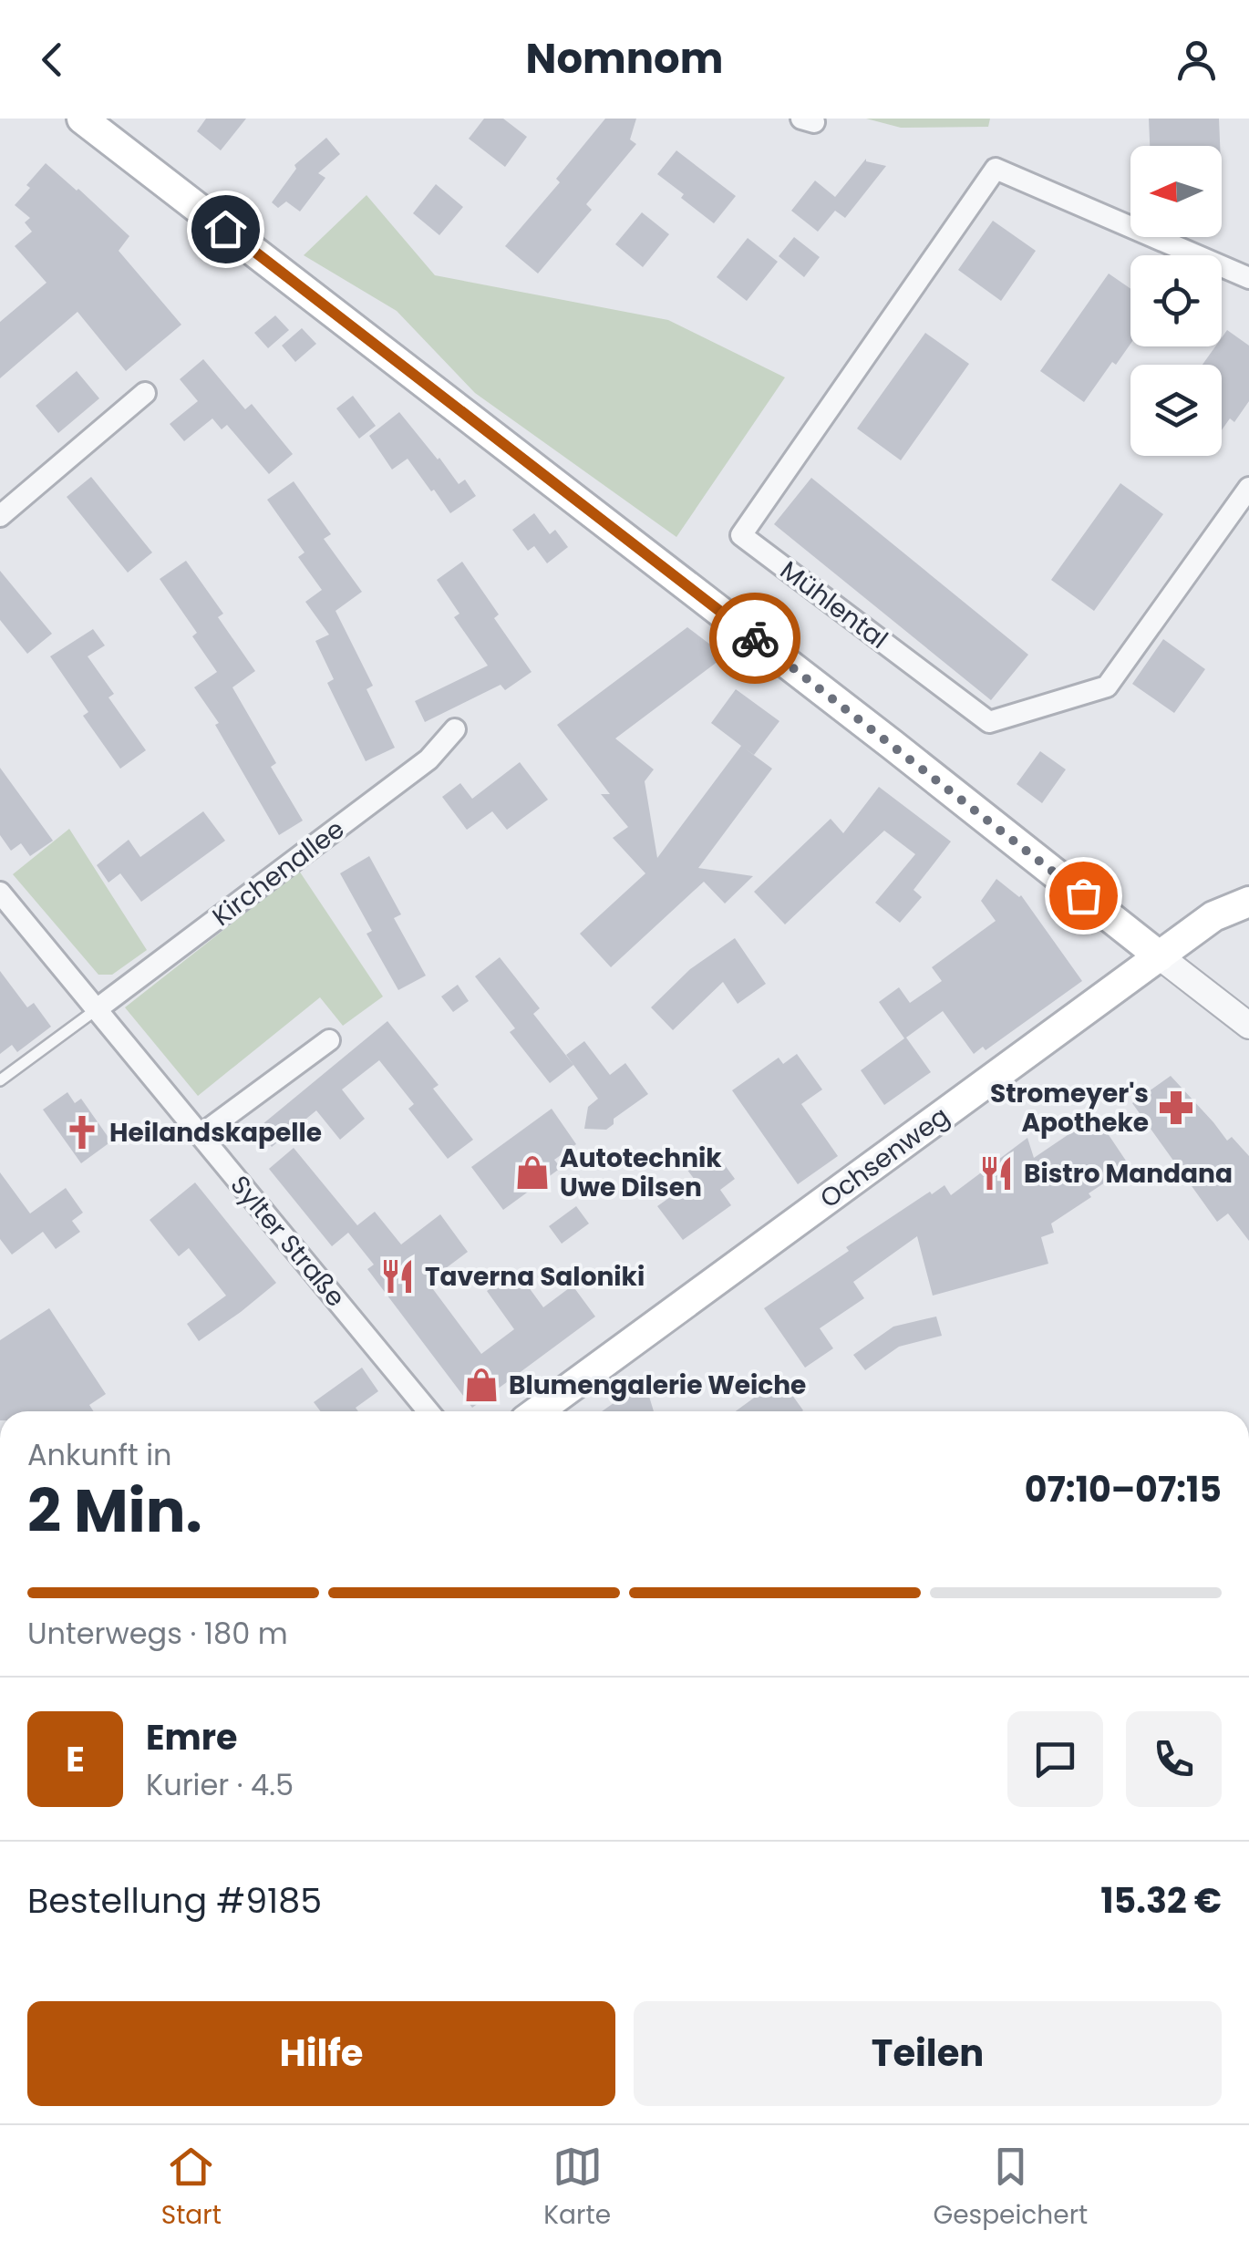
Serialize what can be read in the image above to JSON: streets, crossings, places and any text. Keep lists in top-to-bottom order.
{
  "streets": {
    "main road": ["Ochsenweg"],
    "street": ["Mühlental", "Kirchenallee", "Sylter Straße"]
  },
  "crossings": [
    ["Kirchenallee", "Sylter Straße"]
  ],
  "places": {
    "pharmacy": ["Stromeyer's Apotheke"],
    "church": ["Heilandskapelle"],
    "shop": ["Autotechnik Uwe Dilsen", "Blumengalerie Weiche"],
    "restaurant": ["Bistro Mandana", "Taverna Saloniki"]
  },
  "north": "left",
  "page": {
    "header": "Nomnom",
    "heading": ["2 Min.", "Ankunft in", "07:10–07:15"],
    "panel": [
      "Emre",
      "Kurier · 4.5",
      "Bestellung #9185",
      "15.32 €"
    ],
    "bar": "Unterwegs · 180 m",
    "round": "E",
    "buttons": ["Hilfe", "Teilen"],
    "tabs": ["Start", "Karte", "Gespeichert"]
  }
}
